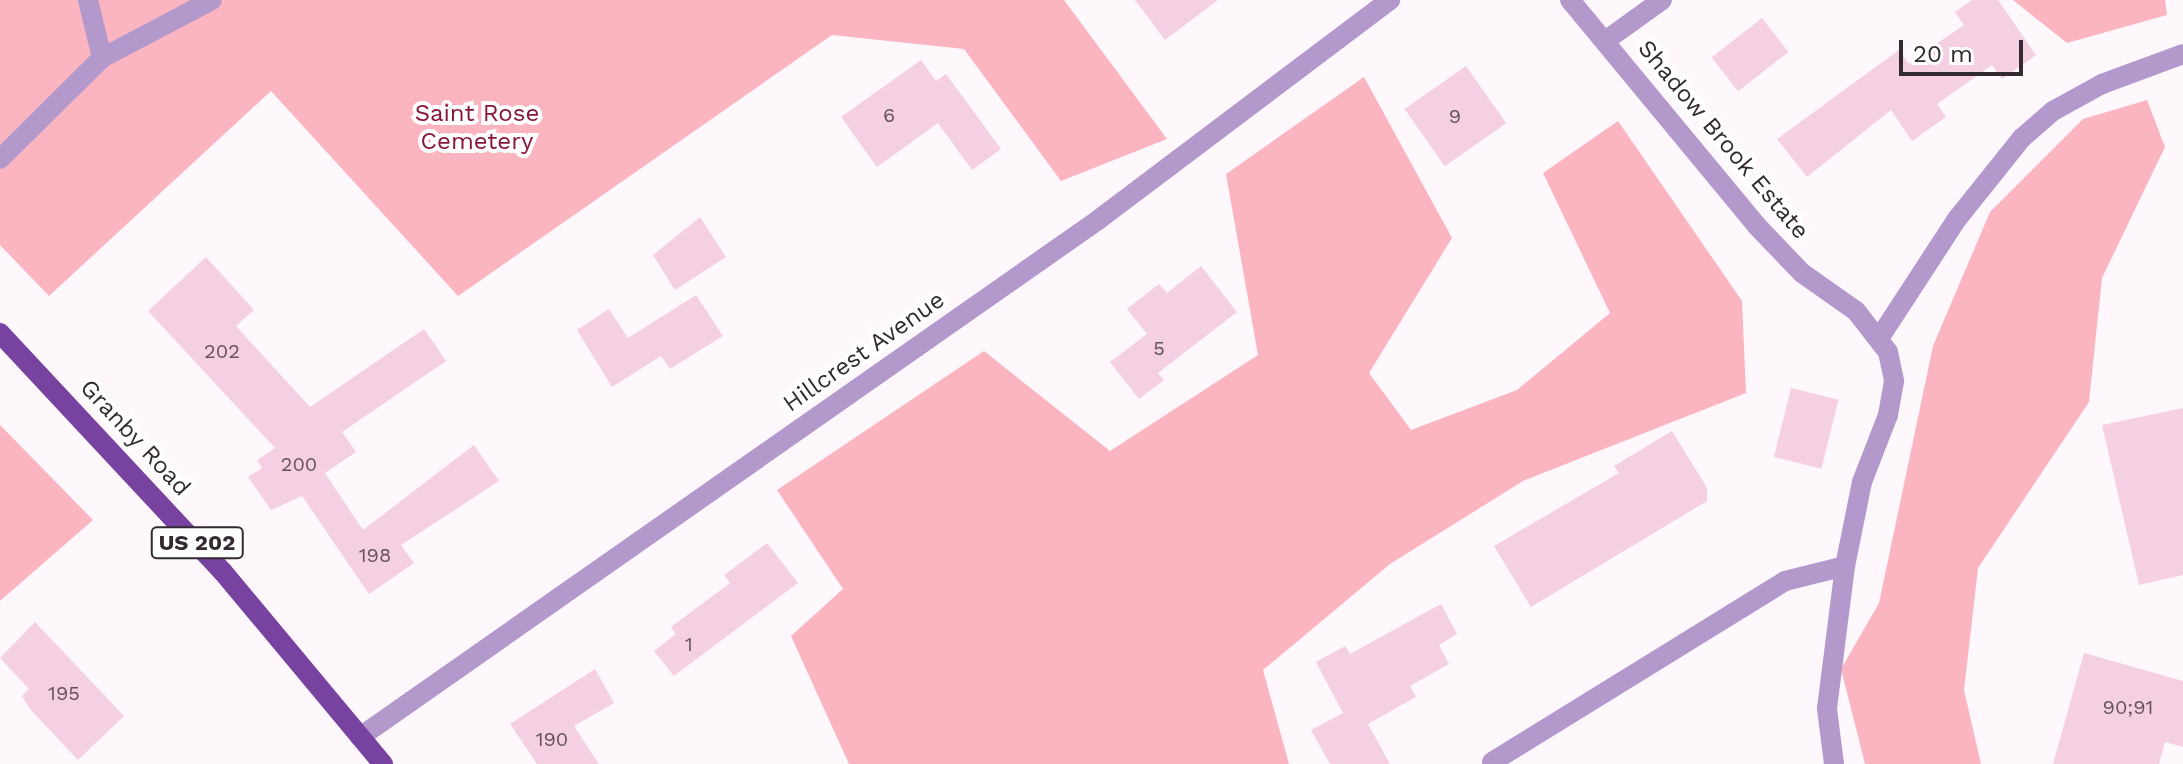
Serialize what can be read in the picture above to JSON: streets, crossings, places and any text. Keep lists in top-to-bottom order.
{
  "streets": {
    "main road": ["Granby Road", "US 202"],
    "street": ["Shadow Brook Estate", "Hillcrest Avenue"]
  },
  "crossings": [
    ["Hillcrest Avenue", "Granby Road"]
  ],
  "parks": ["Saint Rose Cemetery"],
  "house_numbers": [
    "6",
    "9",
    "5",
    "202",
    "200",
    "198",
    "1",
    "195",
    "90;91",
    "190"
  ],
  "scale_bar": "20 m"
}
